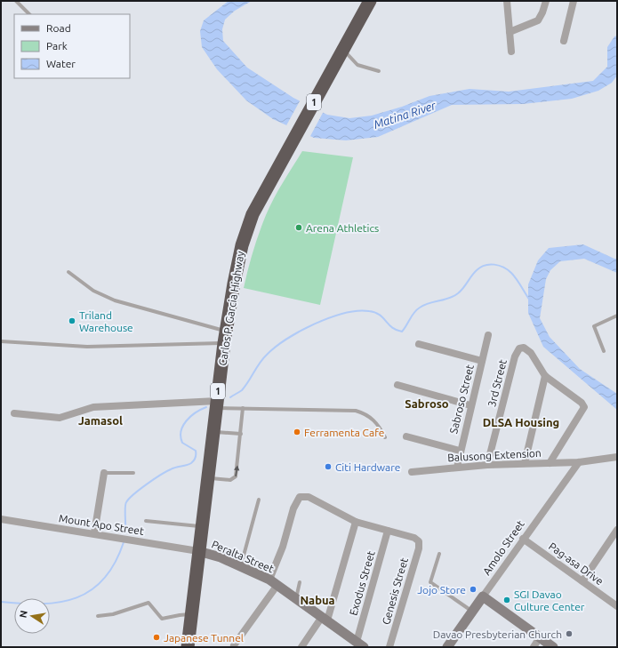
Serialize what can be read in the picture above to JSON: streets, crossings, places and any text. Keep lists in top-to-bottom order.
{
  "streets": {
    "highway": ["1", "Carlos P. Garcia Highway"],
    "street": [
      "3rd Street",
      "Sabroso Street",
      "Balusong Extension",
      "Mount Apo Street",
      "Amolo Street",
      "Peralta Street",
      "Pag-asa Drive",
      "Exodus Street",
      "Genesis Street"
    ]
  },
  "crossings": [
    ["Carlos P. Garcia Highway", "Mount Apo Street"],
    ["Carlos P. Garcia Highway", "Peralta Street"],
    ["3rd Street", "Balusong Extension"],
    ["Sabroso Street", "Balusong Extension"],
    ["Balusong Extension", "Amolo Street"],
    ["Mount Apo Street", "Peralta Street"],
    ["Amolo Street", "Pag-asa Drive"],
    ["Peralta Street", "Exodus Street"],
    ["Exodus Street", "Genesis Street"]
  ],
  "districts": [
    "Sabroso",
    "Jamasol",
    "DLSA Housing",
    "Nabua"
  ],
  "water": ["Matina River"],
  "places": [
    "Arena Athletics",
    "Triland Warehouse",
    "Ferramenta Cafe",
    "Citi Hardware",
    "Jojo Store",
    "SGI Davao Culture Center",
    "Davao Presbyterian Church",
    "Japanese Tunnel"
  ],
  "legend": ["Road", "Park", "Water"],
  "north": "left"
}
